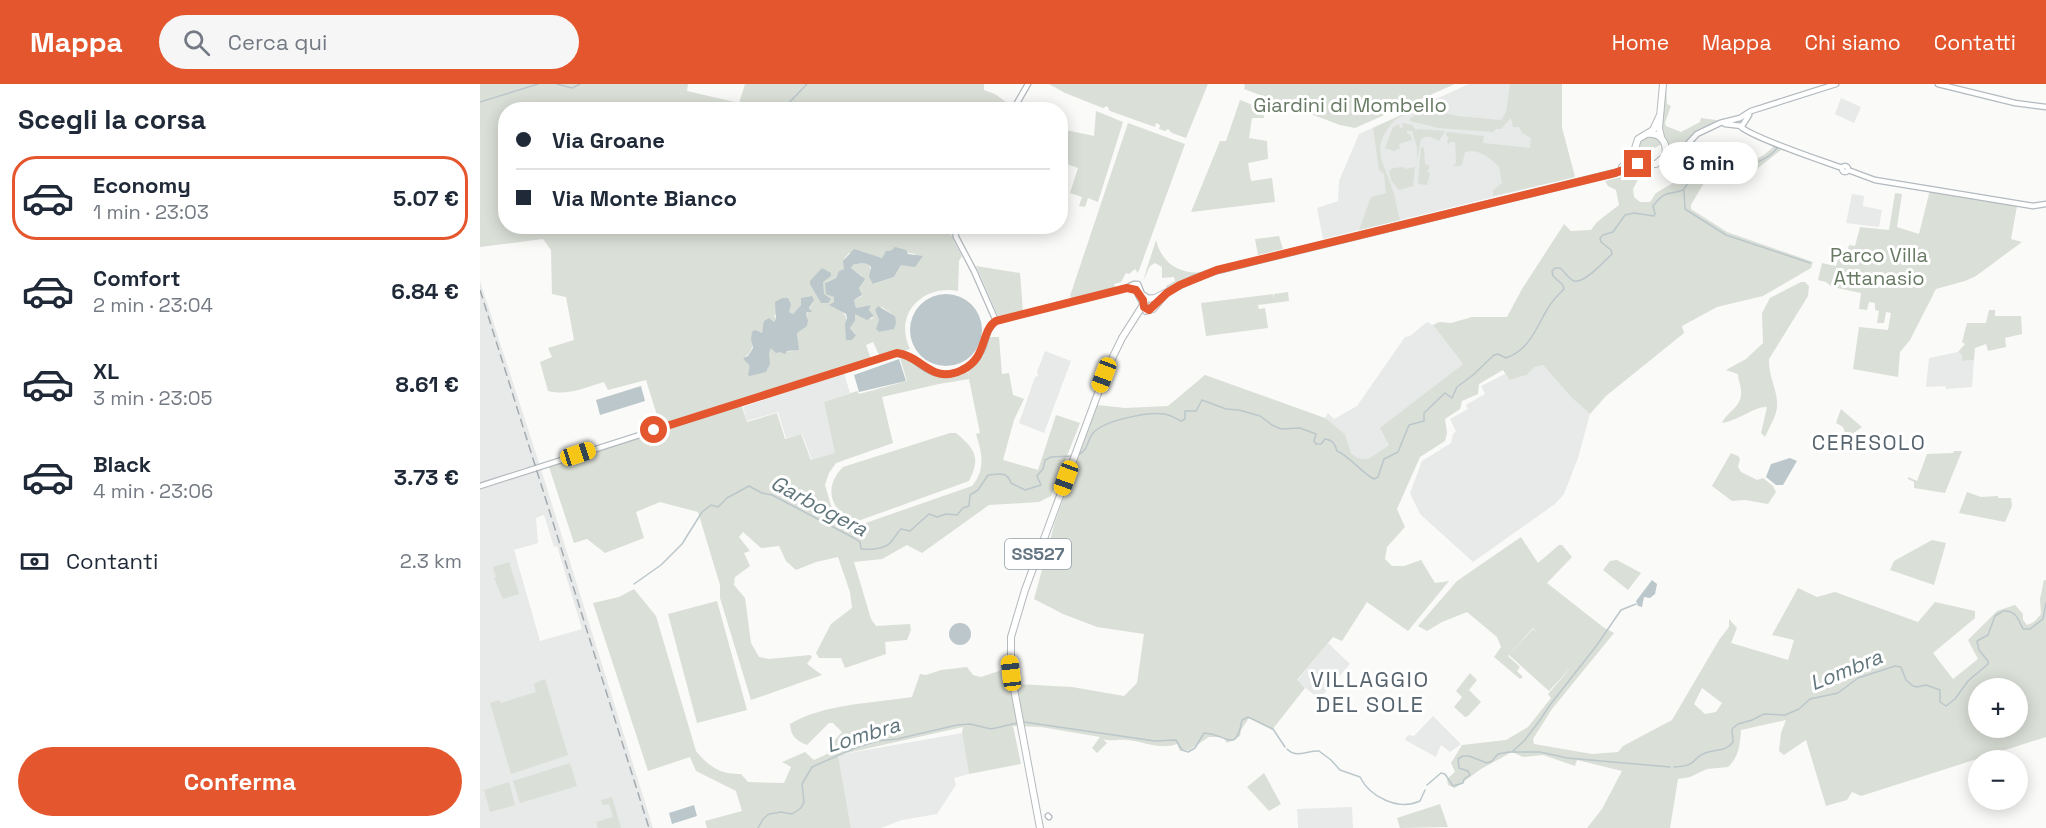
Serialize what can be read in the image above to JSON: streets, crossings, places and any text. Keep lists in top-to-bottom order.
{
  "streets": {
    "main road": ["SS527"]
  },
  "districts": ["CERESOLO", "VILLAGGIO DEL SOLE"],
  "water": ["Garbogera", "Lombra"],
  "parks": ["Giardini di Mombello", "Parco Villa Attanasio"],
  "page": {
    "header": "Mappa",
    "search": "Cerca qui",
    "nav": [
      "Home",
      "Mappa",
      "Chi siamo",
      "Contatti"
    ],
    "heading": "Scegli la corsa",
    "banner": ["Via Groane", "Via Monte Bianco"],
    "bubble": "6 min",
    "list": [
      {
        "name": "Economy",
        "note": "1 min · 23:03",
        "value": "5.07 €"
      },
      {
        "name": "Comfort",
        "note": "2 min · 23:04",
        "value": "6.84 €"
      },
      {
        "name": "XL",
        "note": "3 min · 23:05",
        "value": "8.61 €"
      },
      {
        "name": "Black",
        "note": "4 min · 23:06",
        "value": "3.73 €"
      }
    ],
    "pay": ["Contanti", "2.3 km"],
    "map_buttons": ["+", "−"],
    "buttons": "Conferma"
  }
}
